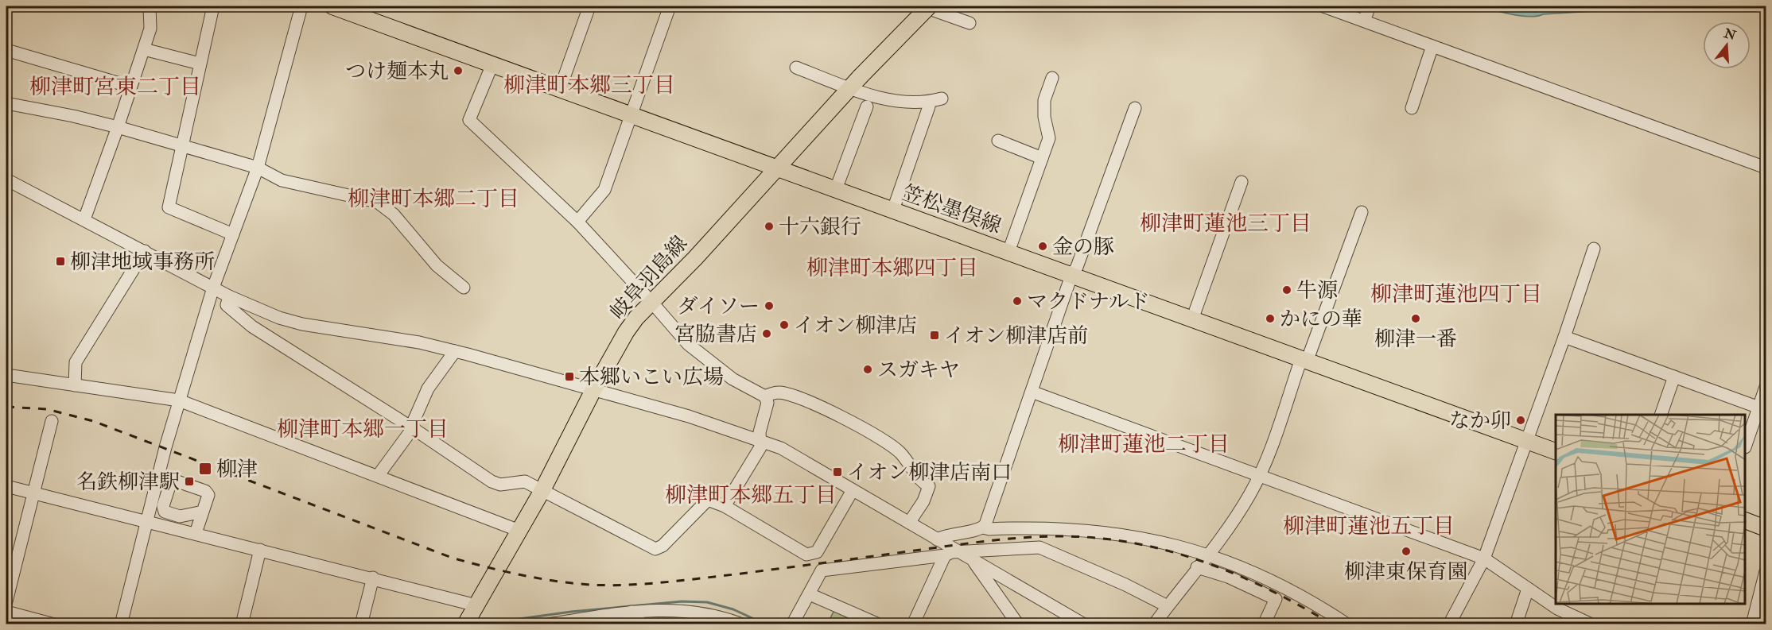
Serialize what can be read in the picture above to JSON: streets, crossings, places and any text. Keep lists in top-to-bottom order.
{
  "streets": {
    "main road": ["笠松墨俣線", "岐阜羽島線"]
  },
  "crossings": [
    ["笠松墨俣線", "岐阜羽島線"]
  ],
  "districts": [
    "柳津町本郷三丁目",
    "柳津町宮東二丁目",
    "柳津町本郷二丁目",
    "柳津町蓮池三丁目",
    "柳津町本郷四丁目",
    "柳津町蓮池四丁目",
    "柳津町本郷一丁目",
    "柳津町蓮池二丁目",
    "柳津町本郷五丁目",
    "柳津町蓮池五丁目"
  ],
  "places": {
    "other": [
      "つけ麺本丸",
      "十六銀行",
      "金の豚",
      "牛源",
      "マクドナルド",
      "ダイソー",
      "かにの華",
      "柳津一番",
      "イオン柳津店",
      "宮脇書店",
      "スガキヤ",
      "なか卯",
      "柳津東保育園"
    ],
    "transit": [
      "柳津地域事務所",
      "イオン柳津店前",
      "本郷いこい広場",
      "柳津",
      "イオン柳津店南口",
      "名鉄柳津駅"
    ]
  },
  "north": "top"
}
